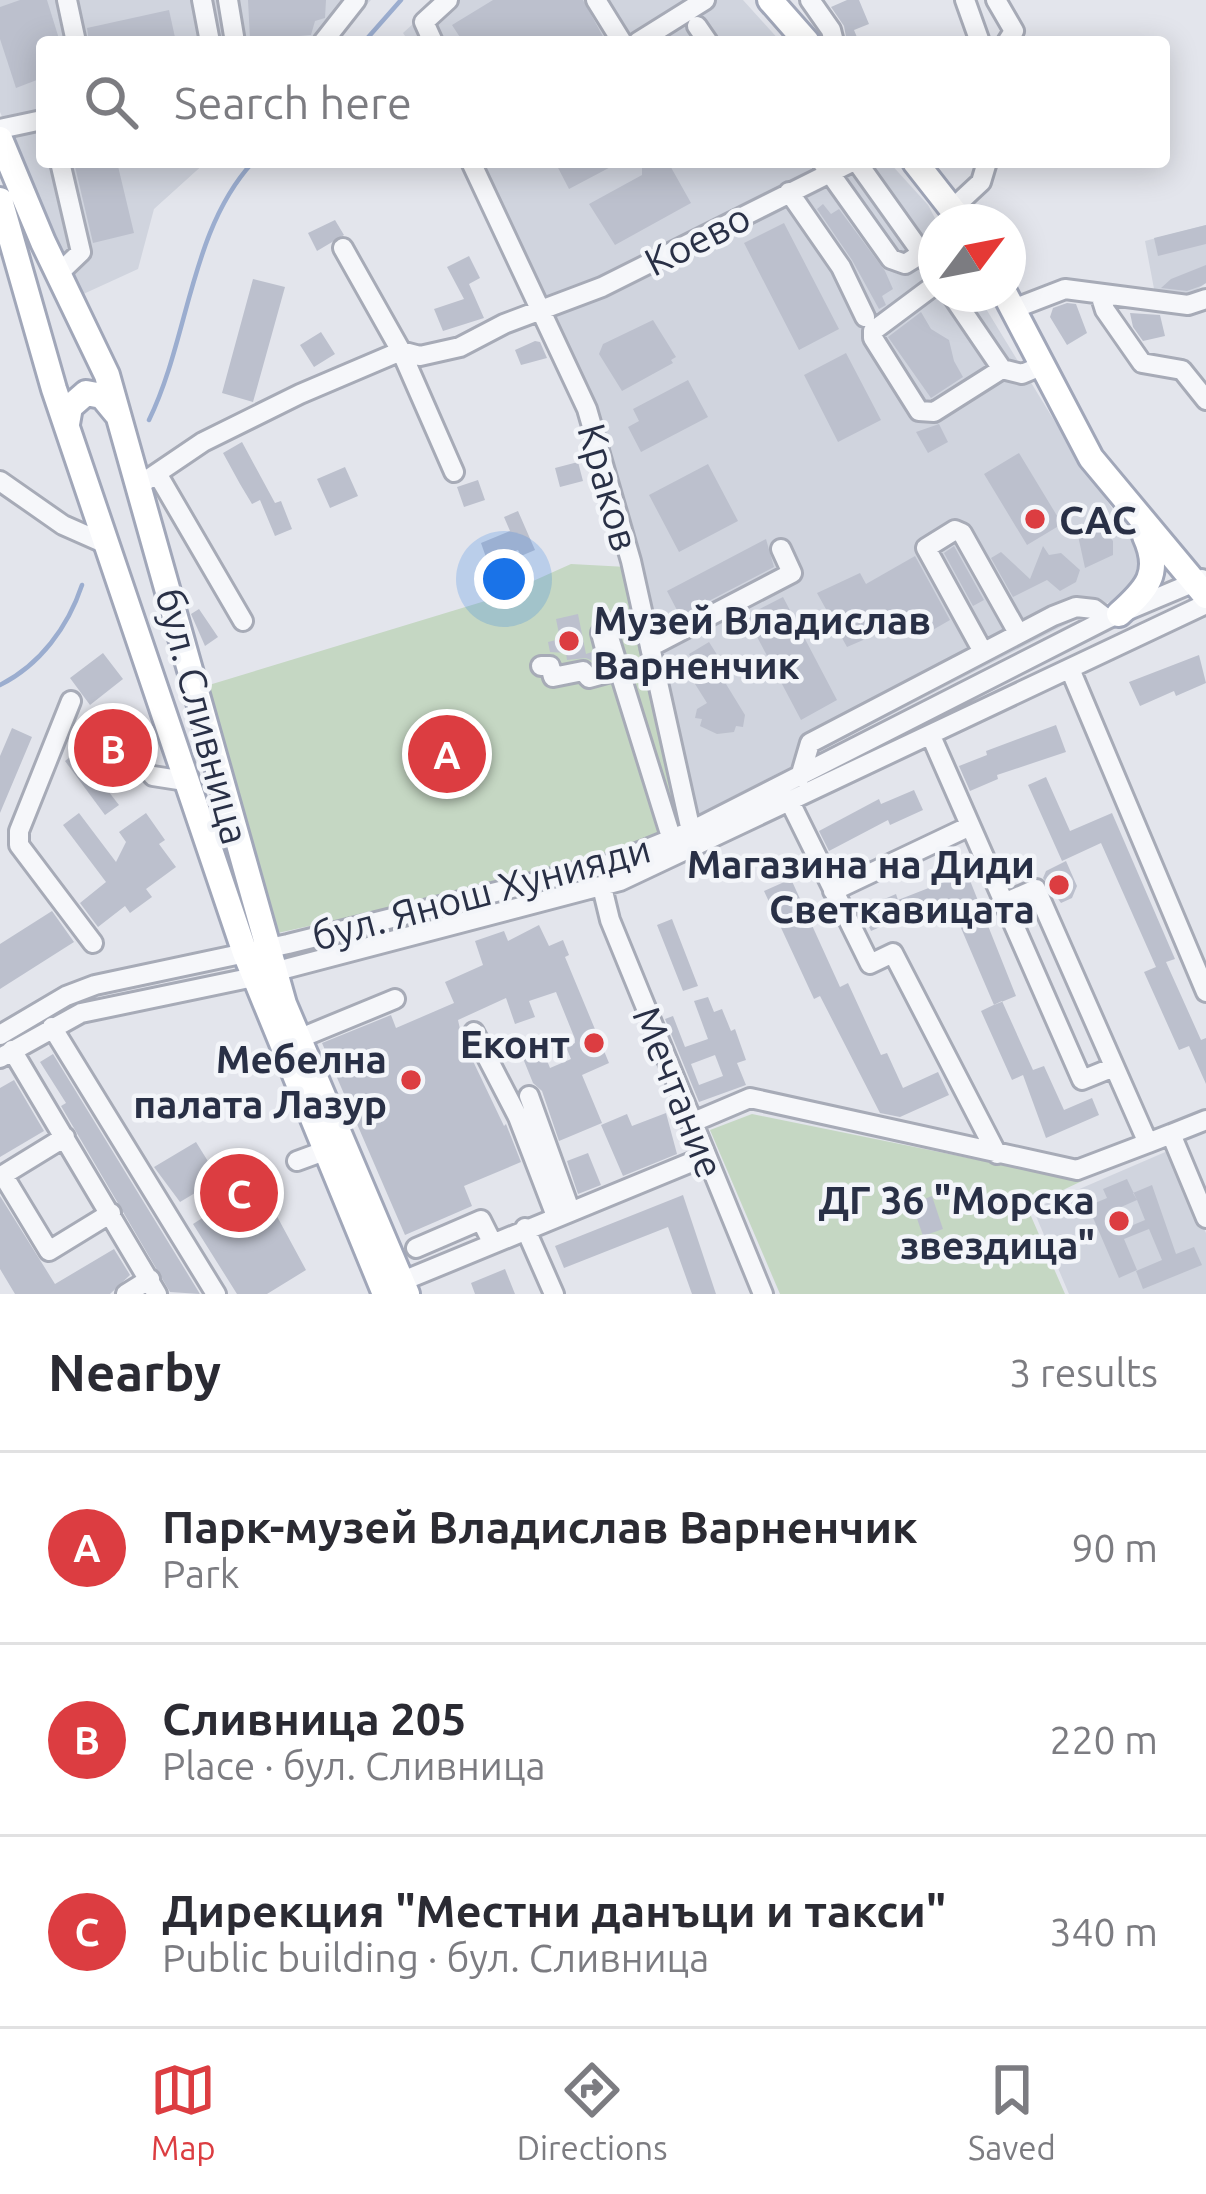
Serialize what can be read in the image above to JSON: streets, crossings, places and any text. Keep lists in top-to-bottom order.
{
  "streets": {
    "main road": ["бул. Сливница"],
    "street": [
      "Коево",
      "Краков",
      "бул. Янош Хунияди",
      "Мечтание"
    ]
  },
  "crossings": [
    ["Коево", "Краков"],
    ["Коево", "бул. Сливница"],
    ["Краков", "бул. Янош Хунияди"],
    ["бул. Сливница", "бул. Янош Хунияди"],
    ["бул. Янош Хунияди", "Мечтание"]
  ],
  "places": [
    "САС",
    "Музей Владислав Варненчик",
    "Магазина на Диди Светкавицата",
    "Еконт",
    "Мебелна палата Лазур",
    "ДГ 36 \"Морска звездица\""
  ],
  "north": "top right",
  "page": {
    "search": "Search here",
    "pins": ["B", "A", "C"],
    "heading": ["Nearby", "3 results"],
    "list": [
      {
        "mark": "A",
        "name": "Парк-музей Владислав Варненчик",
        "note": "Park",
        "value": "90 m"
      },
      {
        "mark": "B",
        "name": "Сливница 205",
        "note": "Place · бул. Сливница",
        "value": "220 m"
      },
      {
        "mark": "C",
        "name": "Дирекция \"Местни данъци и такси\"",
        "note": "Public building · бул. Сливница",
        "value": "340 m"
      }
    ],
    "nav": ["Map", "Directions", "Saved"]
  }
}
